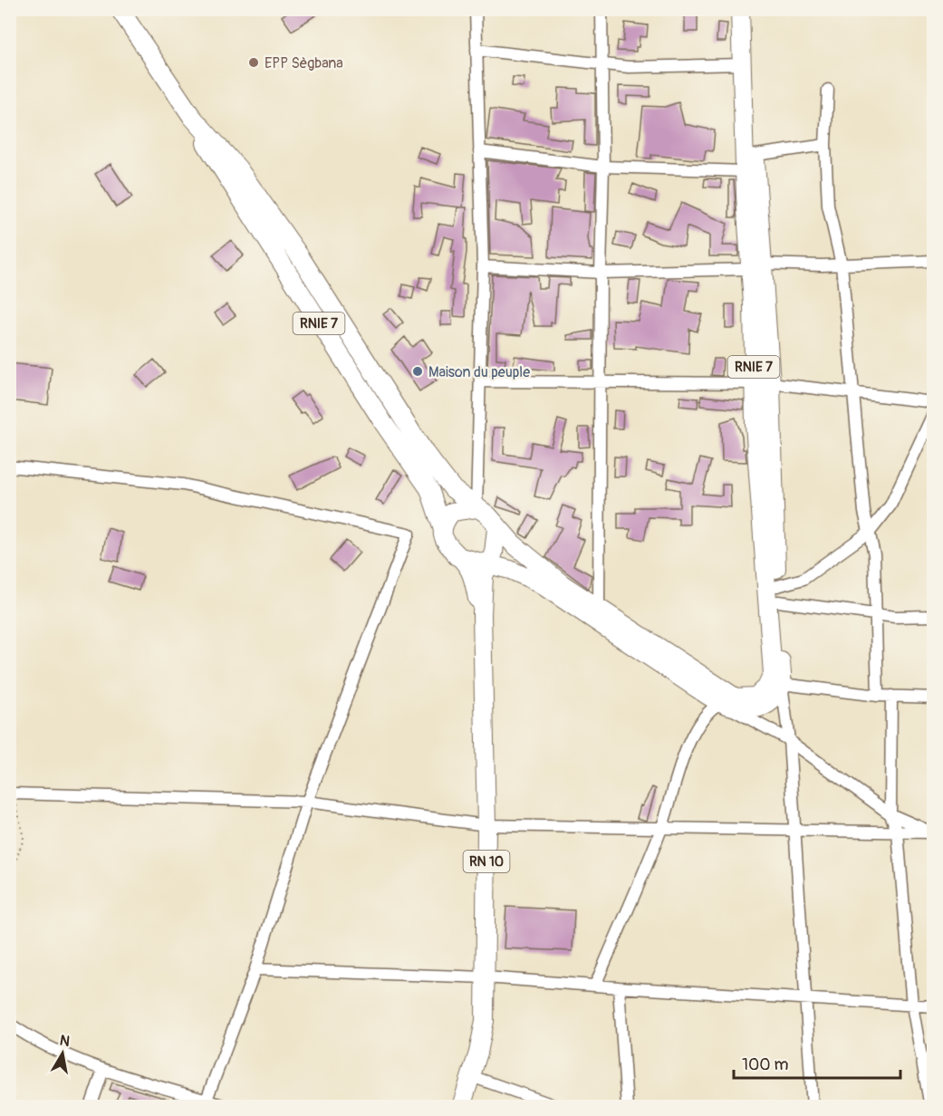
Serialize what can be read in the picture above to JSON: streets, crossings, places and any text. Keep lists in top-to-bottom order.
{
  "streets": {
    "main road": ["RNIE 7", "RN 10"]
  },
  "crossings": [
    ["RNIE 7", "RN 10"]
  ],
  "places": ["EPP Sègbana", "Maison du peuple"],
  "scale_bar": "100 m",
  "north": "top"
}
